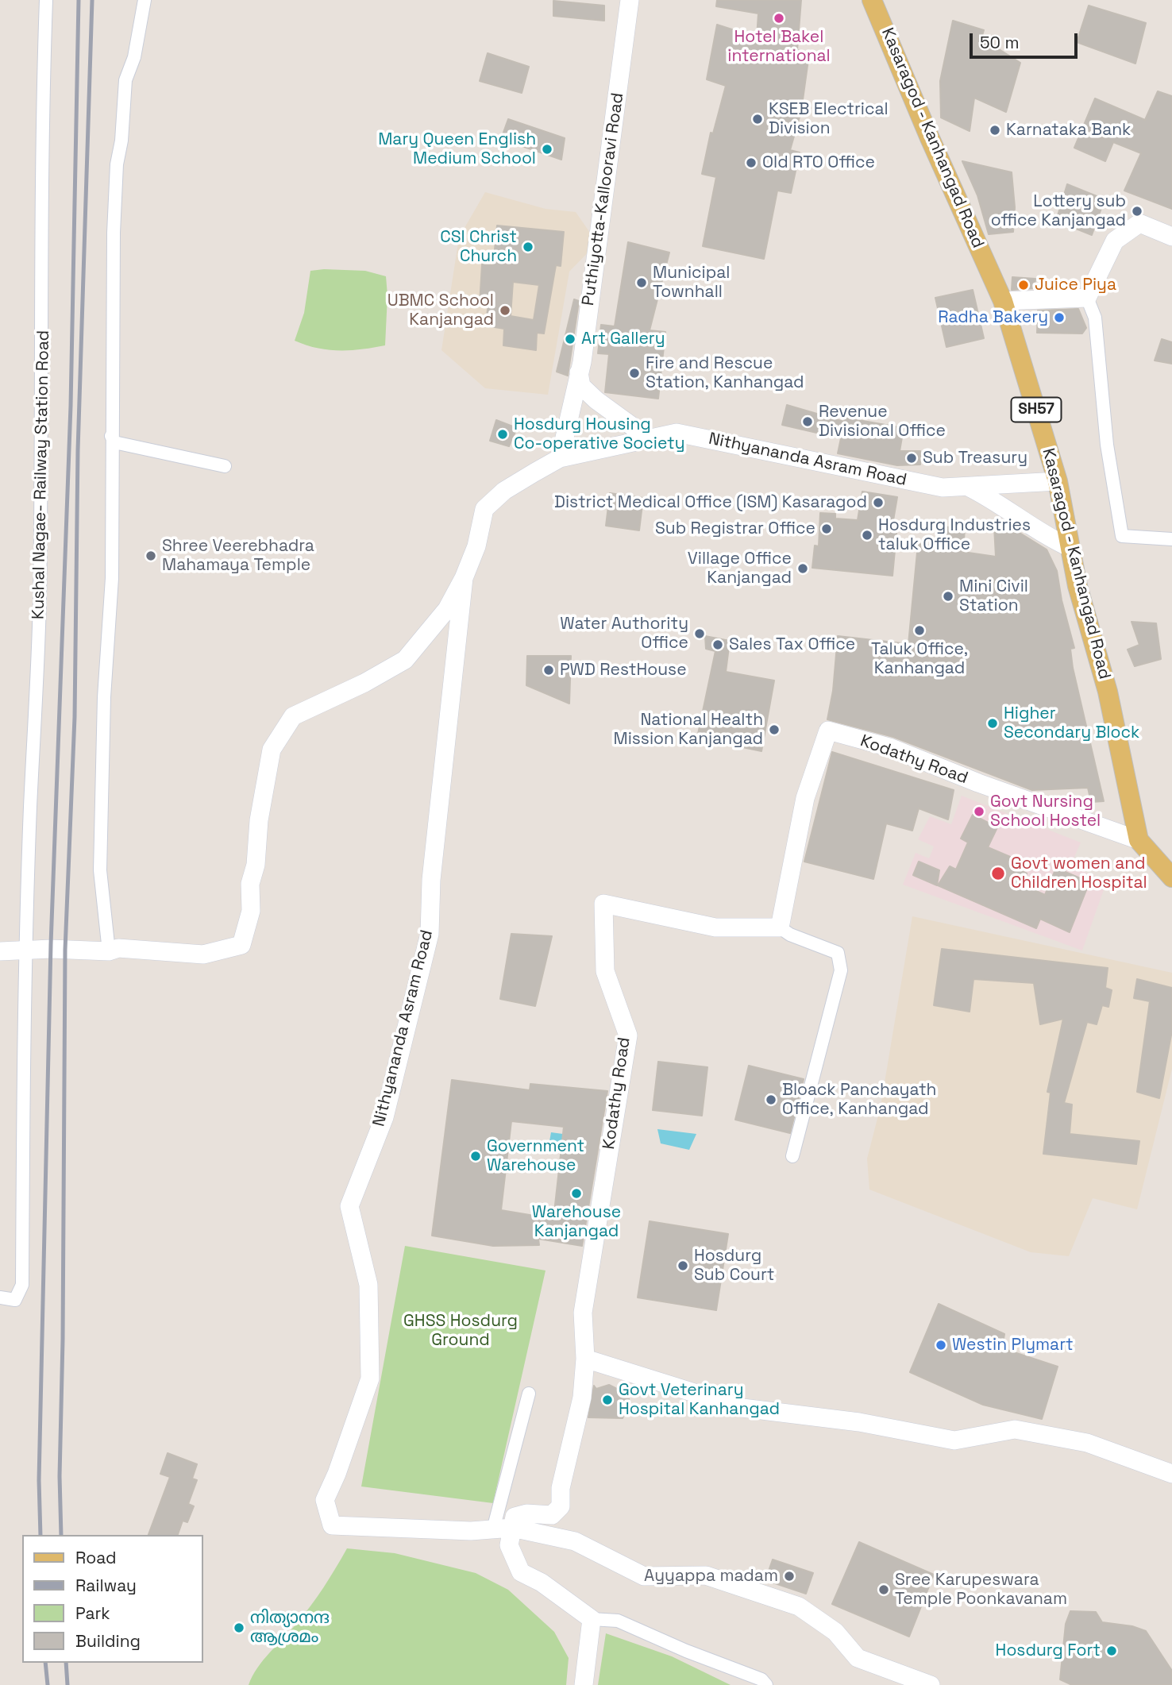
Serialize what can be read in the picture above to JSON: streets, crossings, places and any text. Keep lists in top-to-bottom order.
{
  "streets": {
    "main road": ["Kasaragod - Kanhangad Road", "SH57"],
    "street": [
      "Puthiyotta-Kallooravi Road",
      "Nithyananda Asram Road",
      "Kushal Nagae- Railway Station Road",
      "Kodathy Road"
    ]
  },
  "crossings": [
    ["Kasaragod - Kanhangad Road", "Nithyananda Asram Road"],
    ["Kasaragod - Kanhangad Road", "Kodathy Road"],
    ["Puthiyotta-Kallooravi Road", "Nithyananda Asram Road"]
  ],
  "parks": ["GHSS Hosdurg Ground"],
  "places": [
    "Hotel Bakel international",
    "KSEB Electrical Division",
    "Karnataka Bank",
    "Mary Queen English Medium School",
    "Old RTO Office",
    "Lottery sub office Kanjangad",
    "CSI Christ Church",
    "Municipal Townhall",
    "Juice Piya",
    "UBMC School Kanjangad",
    "Radha Bakery",
    "Art Gallery",
    "Fire and Rescue Station, Kanhangad",
    "Revenue Divisional Office",
    "Hosdurg Housing Co-operative Society",
    "Sub Treasury",
    "District Medical Office (ISM) Kasaragod",
    "Sub Registrar Office",
    "Hosdurg Industries taluk Office",
    "Shree Veerebhadra Mahamaya Temple",
    "Village Office Kanjangad",
    "Mini Civil Station",
    "Taluk Office, Kanhangad",
    "Water Authority Office",
    "Sales Tax Office",
    "PWD RestHouse",
    "Higher Secondary Block",
    "National Health Mission Kanjangad",
    "Govt Nursing School Hostel",
    "Govt women and Children Hospital",
    "Bloack Panchayath Office, Kanhangad",
    "Government Warehouse",
    "Warehouse Kanjangad",
    "Hosdurg Sub Court",
    "Westin Plymart",
    "Govt Veterinary Hospital Kanhangad",
    "Ayyappa madam",
    "Sree Karupeswara Temple Poonkavanam",
    "നിത്യാനന്ദ ആശ്രമം",
    "Hosdurg Fort"
  ],
  "legend": [
    "Road",
    "Railway",
    "Park",
    "Building"
  ],
  "scale_bar": "50 m"
}
